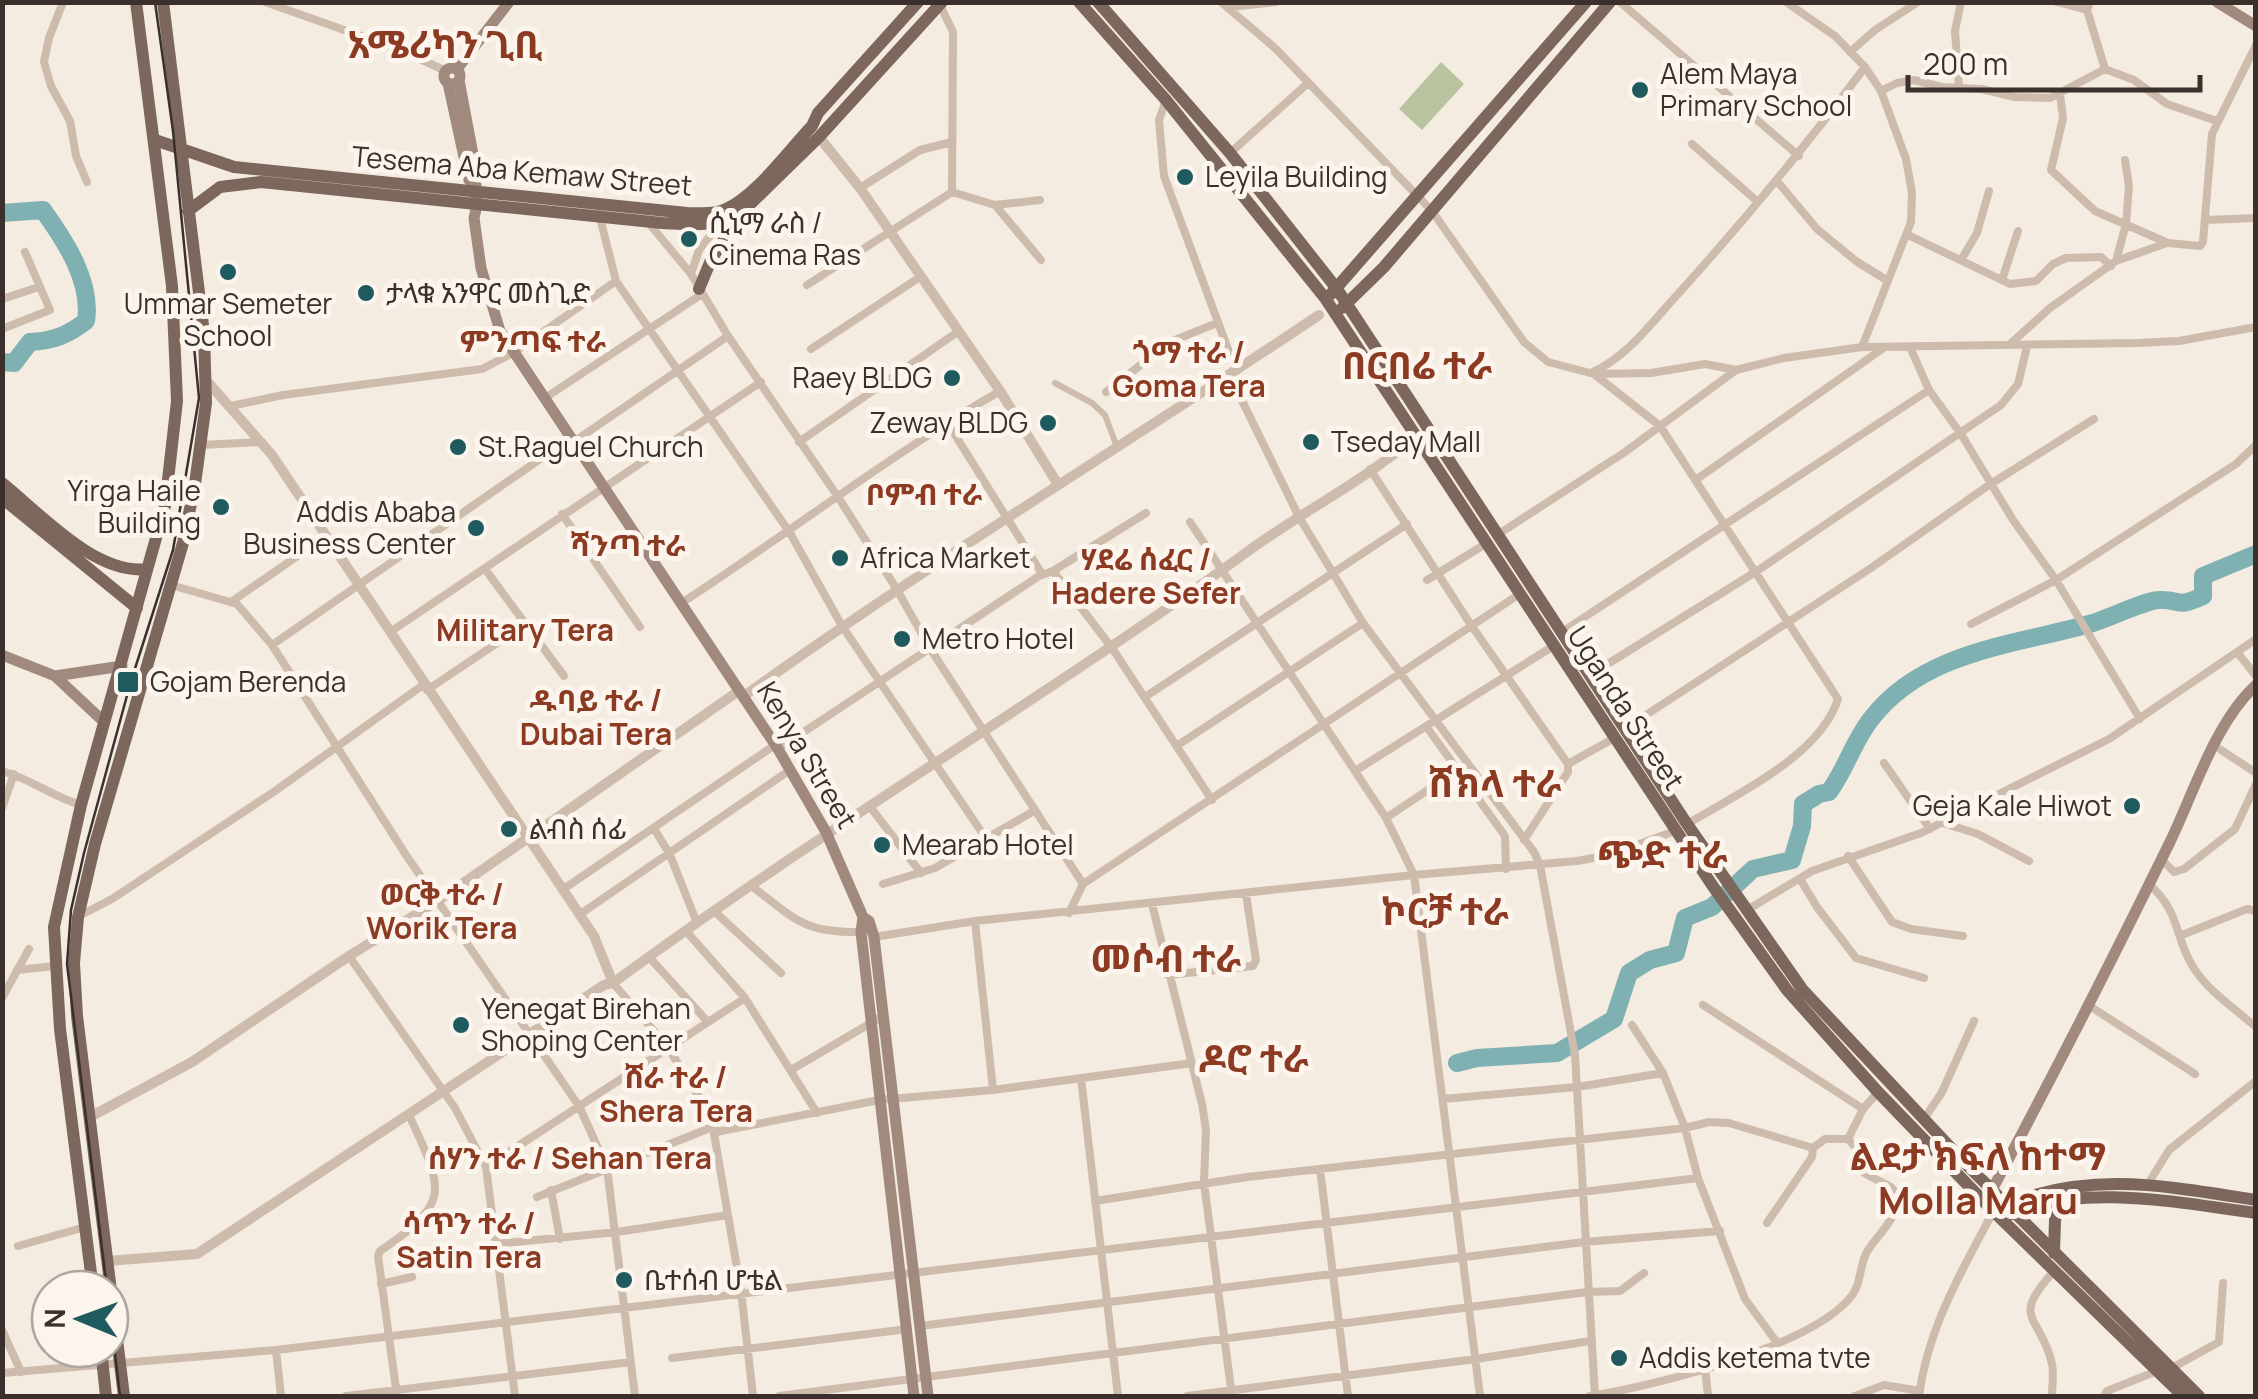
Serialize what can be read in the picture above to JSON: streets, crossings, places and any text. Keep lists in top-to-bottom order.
{
  "streets": {
    "main road": ["Tesema Aba Kemaw Street", "Uganda Street", "Kenya Street"]
  },
  "crossings": [
    ["Tesema Aba Kemaw Street", "Kenya Street"]
  ],
  "districts": [
    "አሜሪካን ጊቢ",
    "ምንጣፍ ተራ",
    "ጎማ ተራ / Goma Tera",
    "በርበሬ ተራ",
    "ቦምብ ተራ",
    "ሻንጣ ተራ",
    "ሃደሬ ሰፈር / Hadere Sefer",
    "Military Tera",
    "ዱባይ ተራ / Dubai Tera",
    "ሸክላ ተራ",
    "ጭድ ተራ",
    "ወርቅ ተራ / Worik Tera",
    "ኮርቻ ተራ",
    "መሶብ ተራ",
    "ዶሮ ተራ",
    "ሸራ ተራ / Shera Tera",
    "ልደታ ክፍለ ከተማ Molla Maru",
    "ሰሃን ተራ / Sehan Tera",
    "ሳጥን ተራ / Satin Tera"
  ],
  "places": {
    "other": [
      "Alem Maya Primary School",
      "Leyila Building",
      "ሲኒማ ራስ / Cinema Ras",
      "Ummar Semeter School",
      "ታላቁ አንዋር መስጊድ",
      "Raey BLDG",
      "Zeway BLDG",
      "Tseday Mall",
      "St.Raguel Church",
      "Yirga Haile Building",
      "Addis Ababa Business Center",
      "Africa Market",
      "Metro Hotel",
      "Geja Kale Hiwot",
      "ልብስ ሰፊ",
      "Mearab Hotel",
      "Yenegat Birehan Shoping Center",
      "ቤተሰብ ሆቴል",
      "Addis ketema tvte"
    ],
    "transit": ["Gojam Berenda"]
  },
  "scale_bar": "200 m",
  "north": "left"
}
